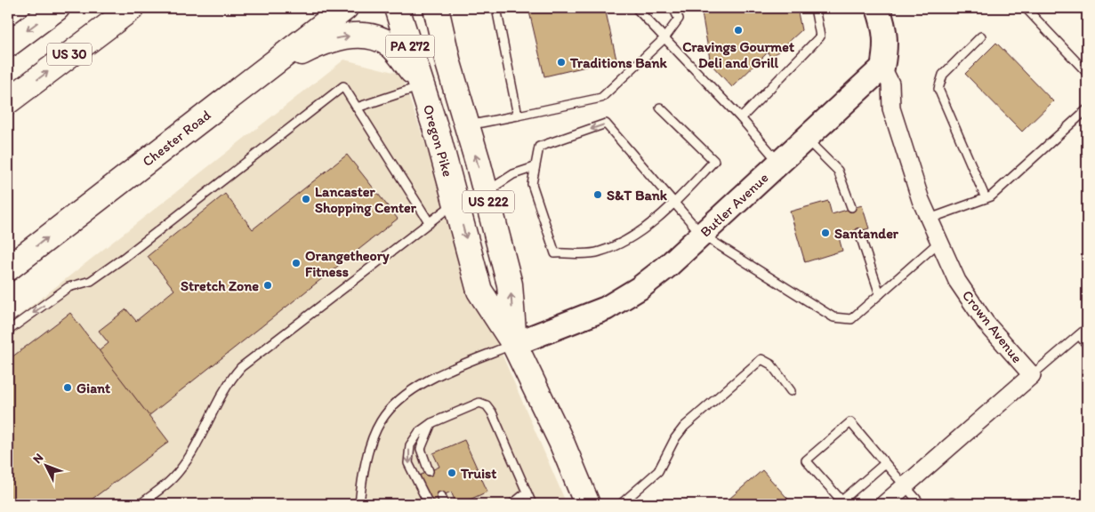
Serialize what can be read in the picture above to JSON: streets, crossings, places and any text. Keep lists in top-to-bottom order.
{
  "streets": {
    "highway": [
      "PA 272",
      "US 30",
      "Chester Road",
      "Oregon Pike",
      "US 222"
    ],
    "street": ["Butler Avenue", "Crown Avenue"]
  },
  "crossings": [
    ["Oregon Pike", "US 222"],
    ["Oregon Pike", "Butler Avenue"],
    ["Butler Avenue", "Crown Avenue"]
  ],
  "places": [
    "Cravings Gourmet Deli and Grill",
    "Traditions Bank",
    "S&T Bank",
    "Lancaster Shopping Center",
    "Santander",
    "Orangetheory Fitness",
    "Stretch Zone",
    "Giant",
    "Truist"
  ],
  "north": "top left"
}
